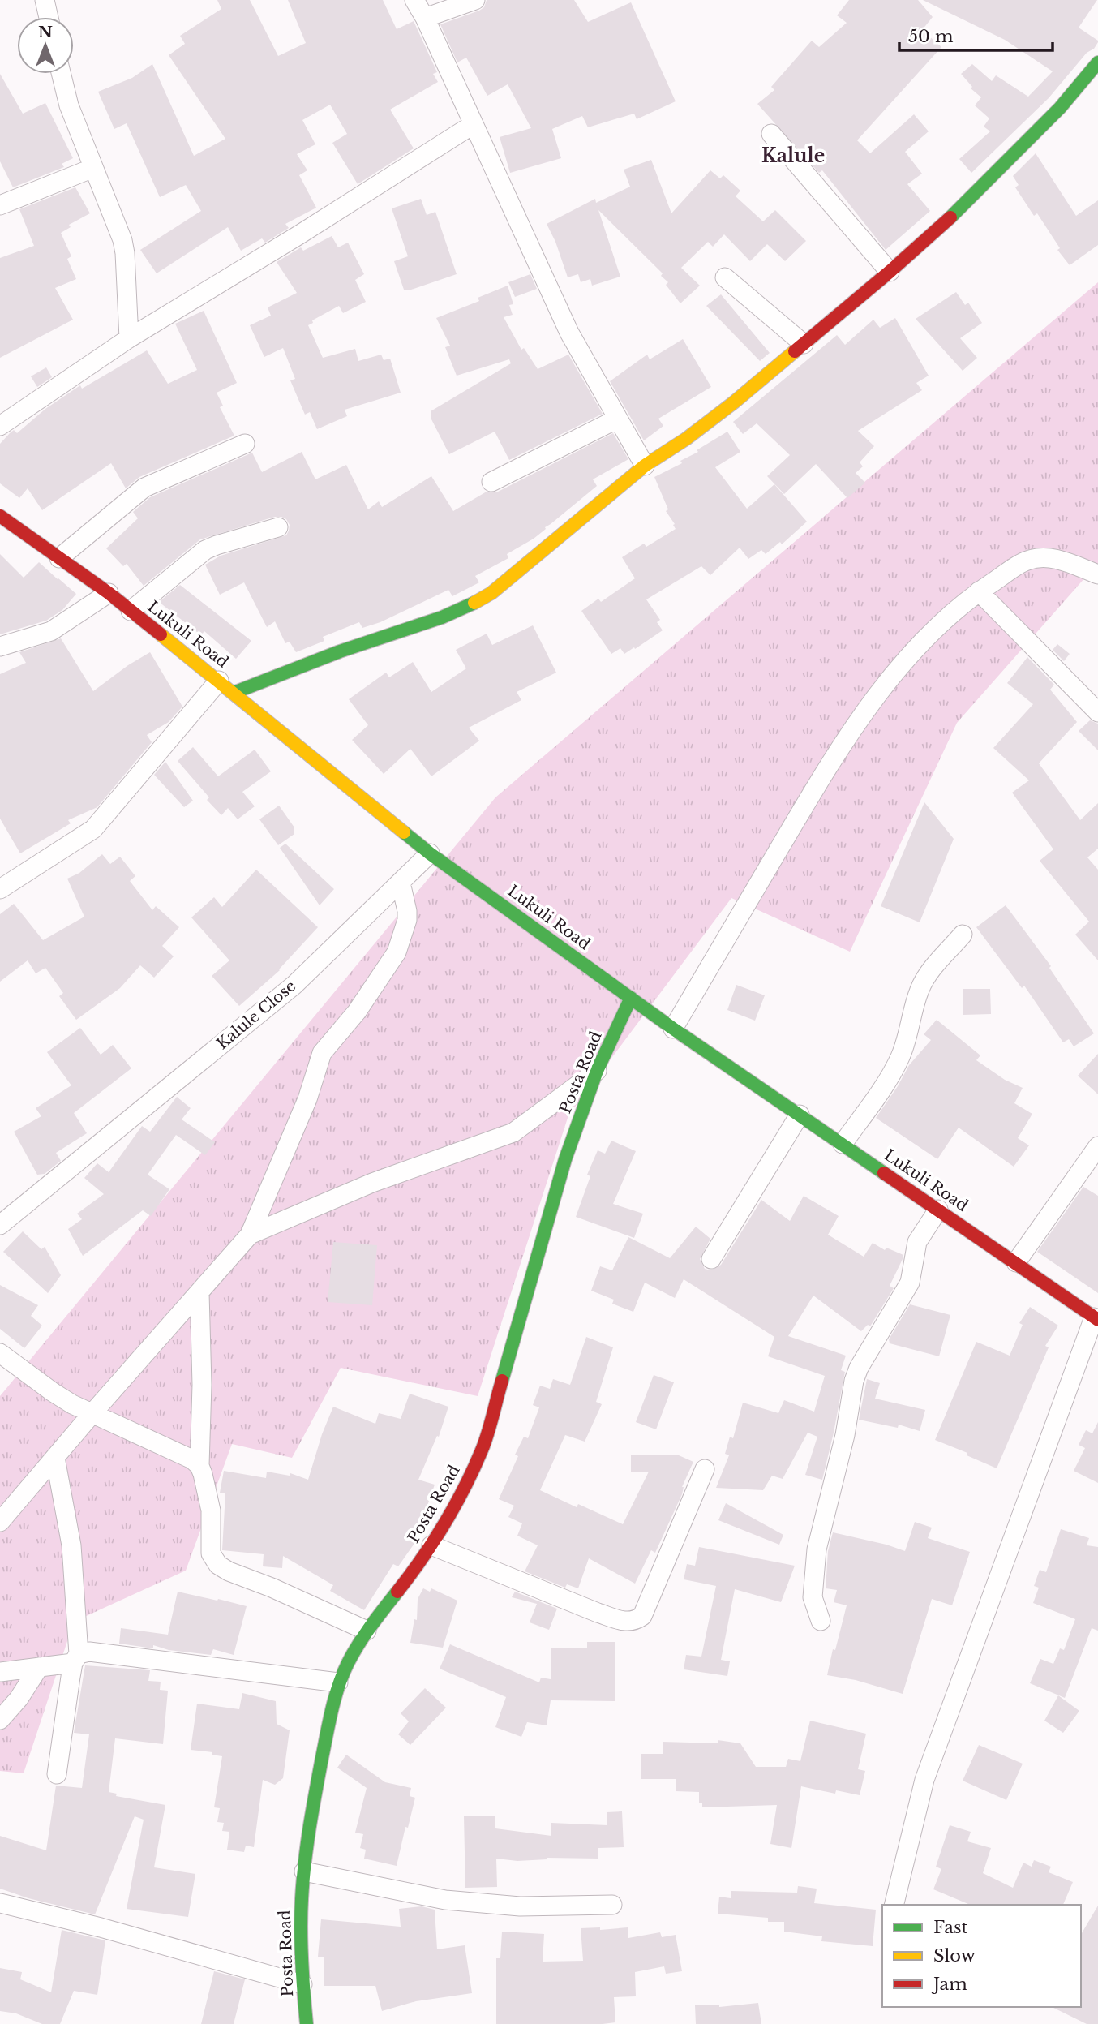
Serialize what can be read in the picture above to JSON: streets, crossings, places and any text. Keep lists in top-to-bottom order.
{
  "streets": {
    "street": ["Lukuli Road", "Kalule Close", "Posta Road"]
  },
  "crossings": [
    ["Lukuli Road", "Kalule Close"],
    ["Lukuli Road", "Posta Road"]
  ],
  "districts": ["Kalule"],
  "legend": ["Fast", "Slow", "Jam"],
  "scale_bar": "50 m",
  "north": "top"
}
